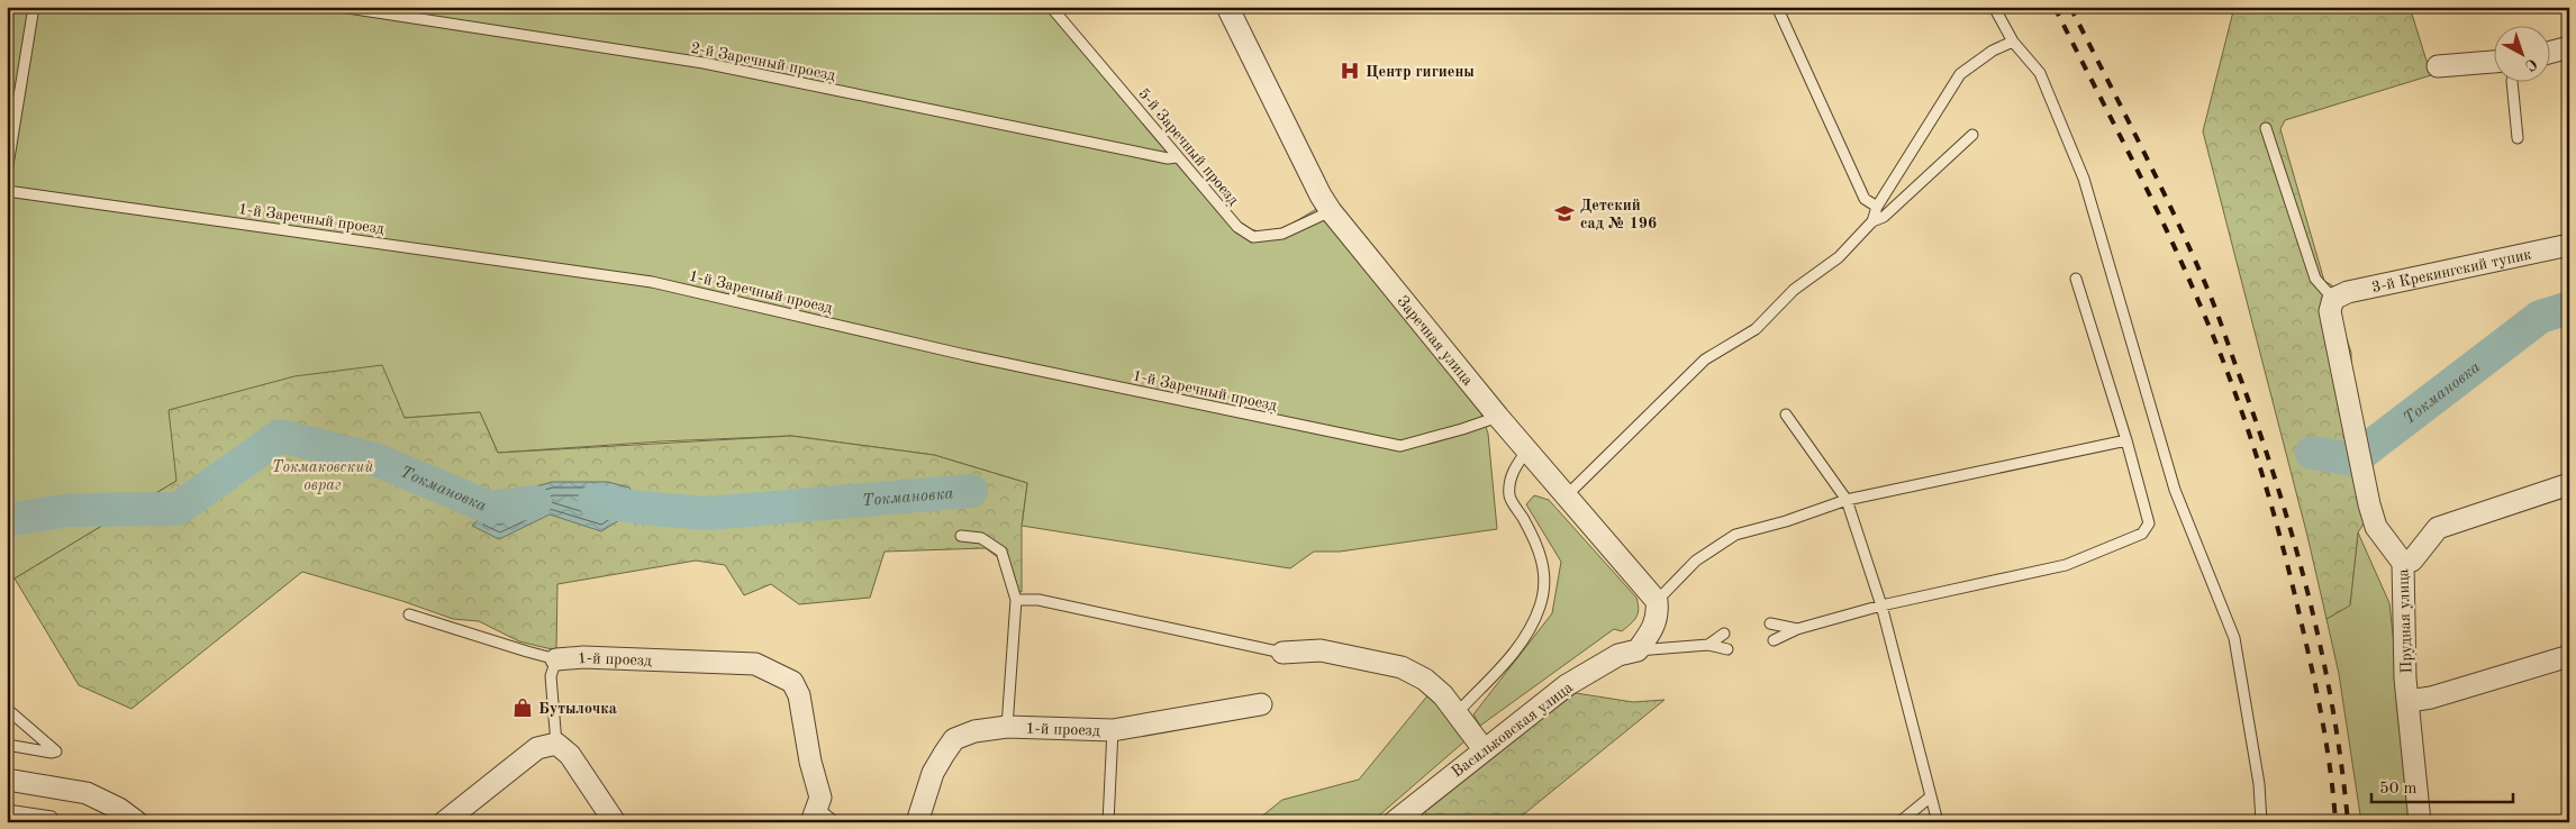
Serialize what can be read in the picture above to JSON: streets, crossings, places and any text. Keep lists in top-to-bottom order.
{
  "streets": {
    "street": [
      "3-й Крекингский тупик",
      "Заречная улица",
      "Прудная улица",
      "1-й проезд",
      "Васильковская улица"
    ],
    "lane": ["2-й Заречный проезд", "5-й Заречный проезд", "1-й Заречный проезд"]
  },
  "crossings": [
    ["2-й Заречный проезд", "5-й Заречный проезд"],
    ["5-й Заречный проезд", "Заречная улица"],
    ["1-й Заречный проезд", "Заречная улица"],
    ["3-й Крекингский тупик", "Прудная улица"]
  ],
  "water": ["Токмановка"],
  "parks": ["Токмаковский овраг"],
  "places": {
    "hospital": ["Центр гигиены"],
    "school or university": ["Детский сад № 196"],
    "shop": ["Бутылочка"]
  },
  "scale_bar": "50 m",
  "north": "bottom right"
}
